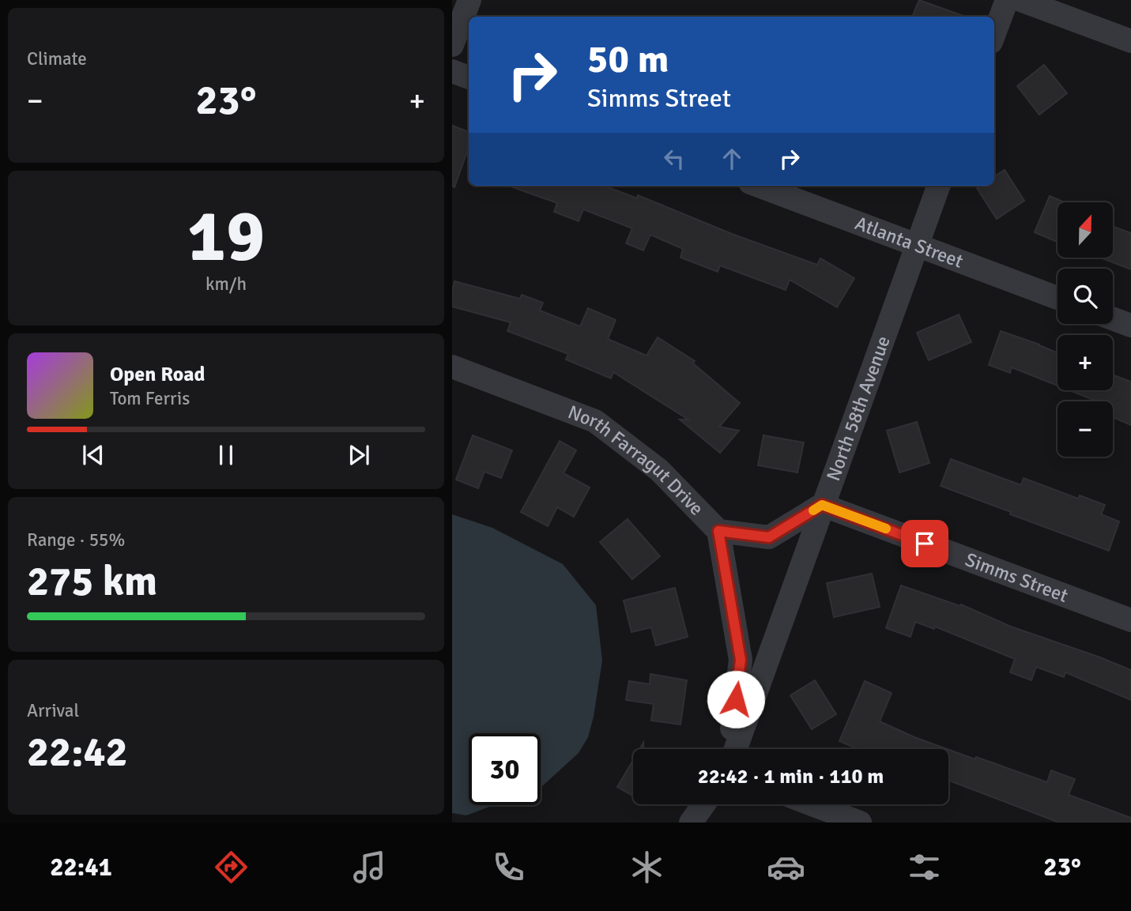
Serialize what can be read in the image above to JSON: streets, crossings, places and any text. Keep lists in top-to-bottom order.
{
  "streets": {
    "street": [
      "Atlanta Street",
      "North 58th Avenue",
      "North Farragut Drive",
      "Simms Street"
    ]
  },
  "crossings": [
    ["Atlanta Street", "North 58th Avenue"],
    ["North 58th Avenue", "Simms Street"]
  ],
  "north": "top",
  "page": {
    "tile": [
      "Climate",
      ["19", "km/h"],
      ["Range · 55%", "275 km"],
      ["Arrival", "22:42"]
    ],
    "turn": ["50 m", "Simms Street"],
    "heat": ["−", "23°", "+"],
    "map_buttons": ["+", "−"],
    "song": ["Open Road", "Tom Ferris"],
    "limit": "30",
    "trip": "22:42 · 1 min · 110 m",
    "tabs": ["22:41", "23°"]
  }
}
